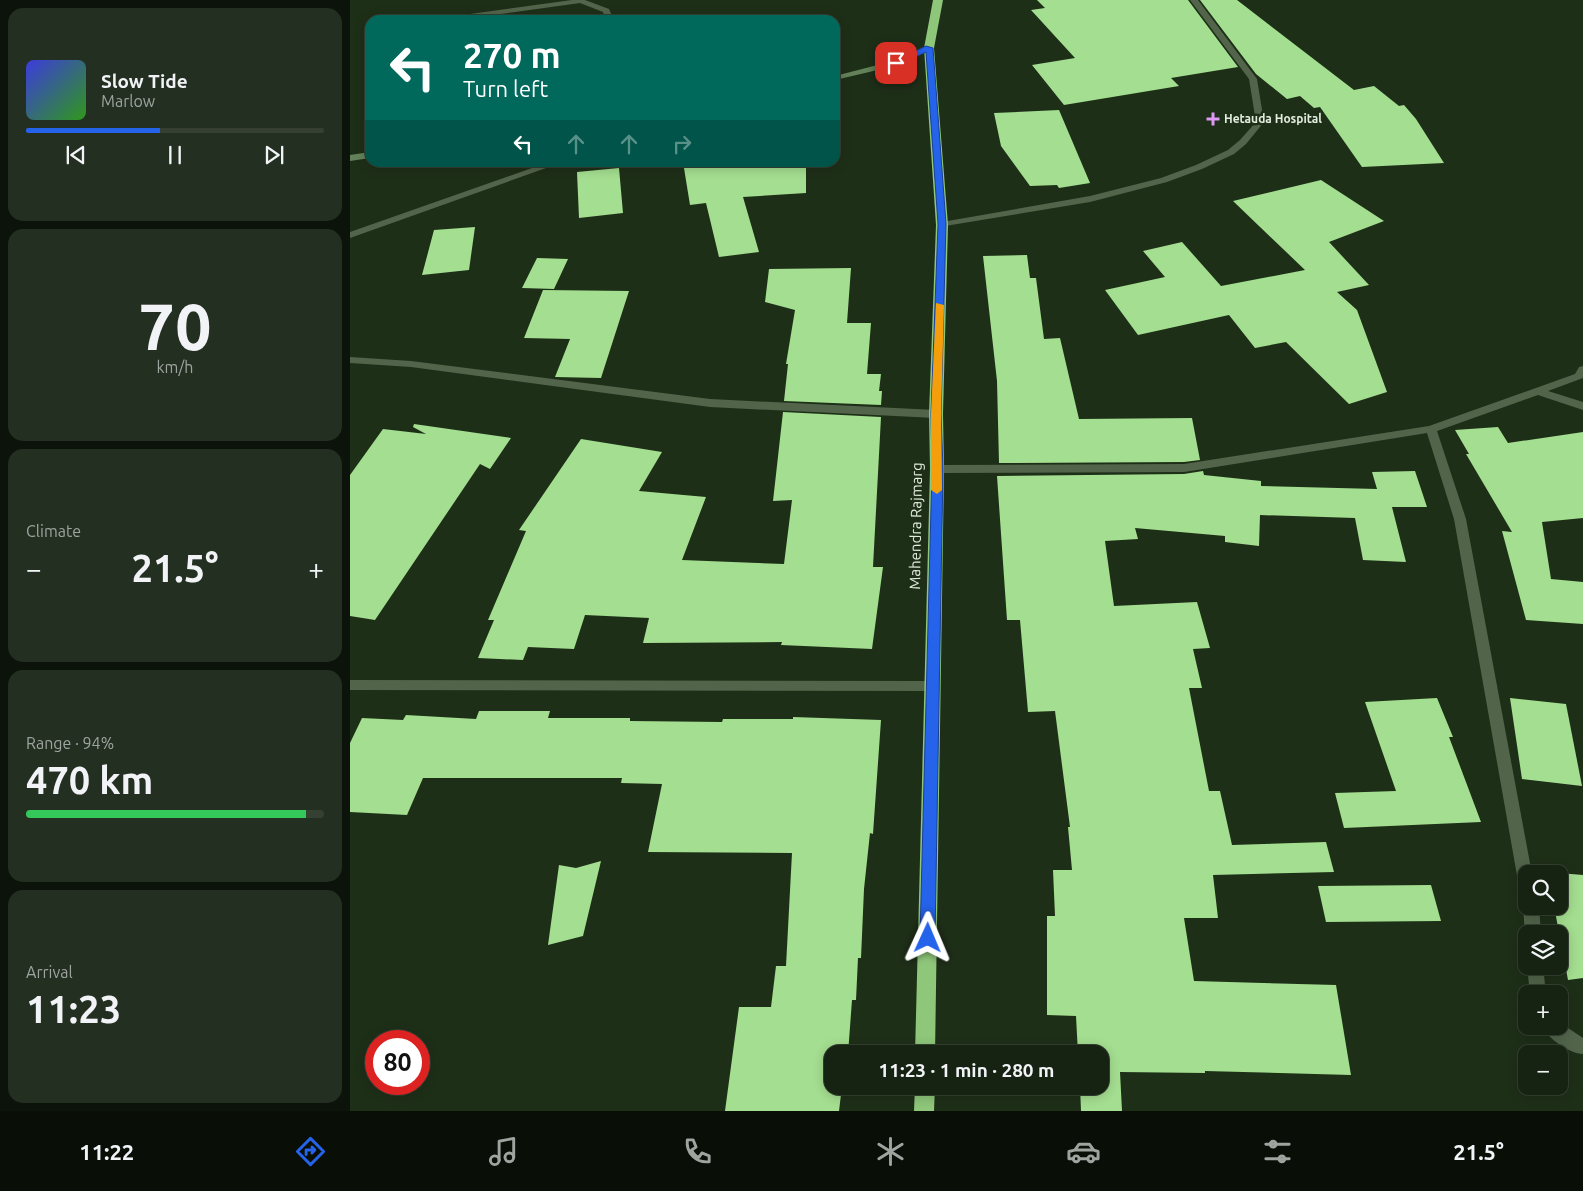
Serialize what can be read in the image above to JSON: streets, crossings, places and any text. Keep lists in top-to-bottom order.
{
  "streets": {
    "highway": ["Mahendra Rajmarg"]
  },
  "places": {
    "health": ["Hetauda Hospital"]
  },
  "page": {
    "turn": ["270 m", "Turn left"],
    "song": ["Slow Tide", "Marlow"],
    "tile": [
      ["70", "km/h"],
      "Climate",
      ["Range · 94%", "470 km"],
      ["Arrival", "11:23"]
    ],
    "heat": ["−", "21.5°", "+"],
    "map_buttons": ["+", "−"],
    "limit": "80",
    "trip": "11:23 · 1 min · 280 m",
    "tabs": ["11:22", "21.5°"]
  }
}
